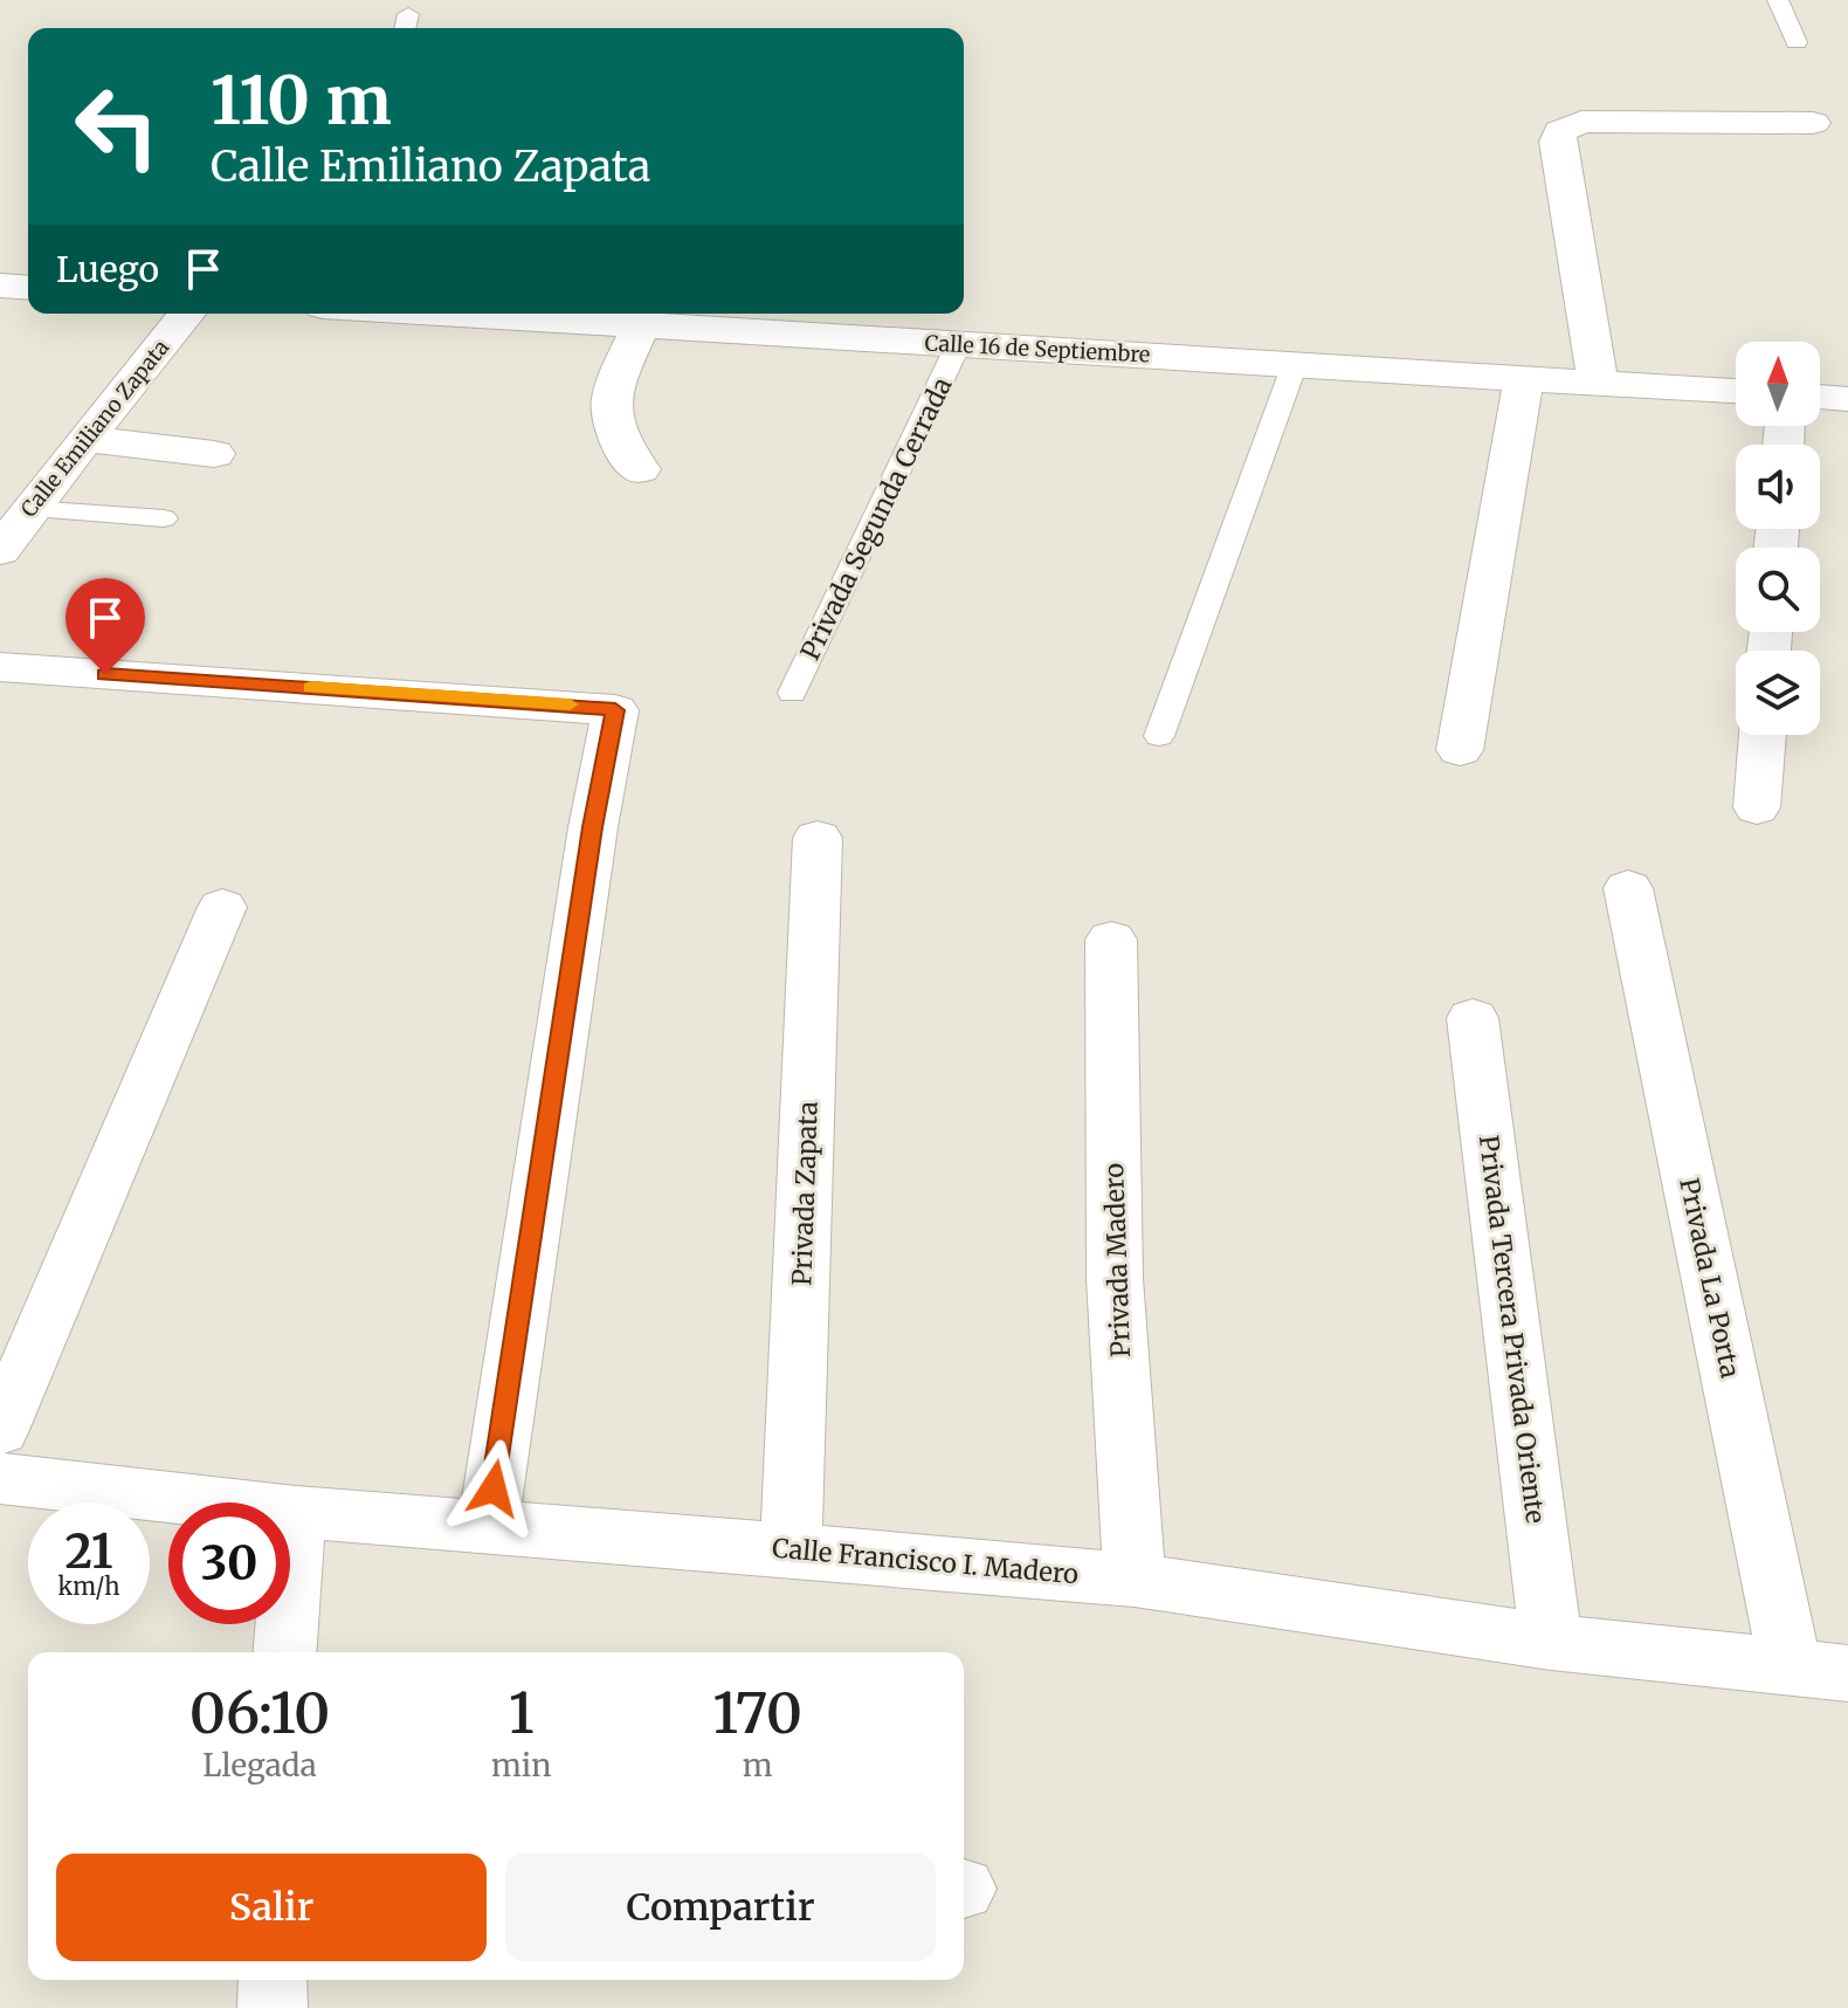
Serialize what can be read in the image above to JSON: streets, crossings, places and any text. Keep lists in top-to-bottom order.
{
  "streets": {
    "street": [
      "Calle 16 de Septiembre",
      "Calle Emiliano Zapata",
      "Privada Zapata",
      "Privada Madero",
      "Privada La Porta",
      "Privada Tercera Privada Oriente",
      "Calle Francisco I. Madero"
    ],
    "lane": ["Privada Segunda Cerrada"]
  },
  "crossings": [
    ["Calle 16 de Septiembre", "Privada Segunda Cerrada"],
    ["Privada Zapata", "Calle Francisco I. Madero"],
    ["Privada Madero", "Calle Francisco I. Madero"],
    ["Privada La Porta", "Calle Francisco I. Madero"],
    ["Privada Tercera Privada Oriente", "Calle Francisco I. Madero"]
  ],
  "north": "top",
  "page": {
    "turn": ["110 m", "Calle Emiliano Zapata"],
    "then": "Luego",
    "speed": "21 km/h",
    "limit": "30",
    "eta": [
      "06:10",
      "Llegada",
      "1",
      "min",
      "170",
      "m"
    ],
    "buttons": ["Salir", "Compartir"]
  }
}
